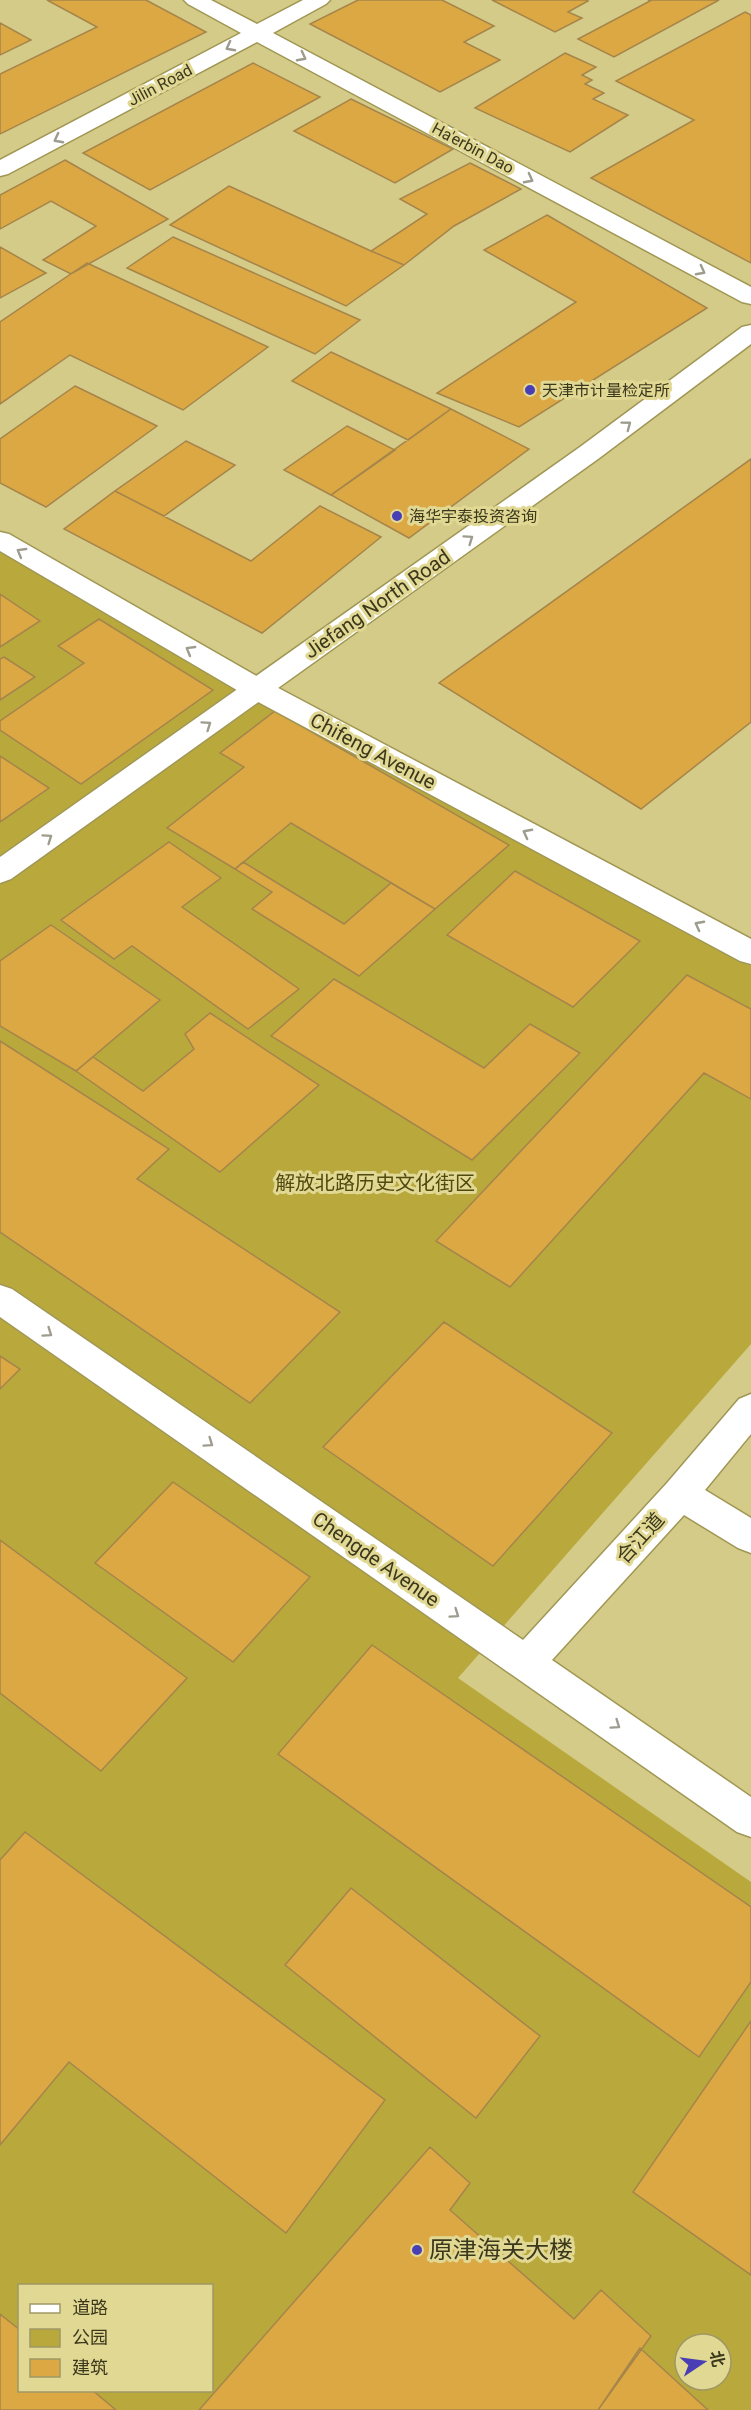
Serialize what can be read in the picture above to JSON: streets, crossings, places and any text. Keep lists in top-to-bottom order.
{
  "streets": {
    "street": [
      "Jilin Road",
      "Ha'erbin Dao",
      "Jiefang North Road",
      "Chifeng Avenue",
      "合江道",
      "Chengde Avenue"
    ]
  },
  "crossings": [
    ["Jilin Road", "Ha'erbin Dao"],
    ["Jiefang North Road", "Chifeng Avenue"],
    ["合江道", "Chengde Avenue"]
  ],
  "one_way": [
    "Jilin Road",
    "Ha'erbin Dao",
    "Jiefang North Road",
    "Chifeng Avenue",
    "Chengde Avenue"
  ],
  "parks": ["解放北路历史文化街区"],
  "places": ["天津市计量检定所", "海华宇泰投资咨询", "原津海关大楼"],
  "legend": ["道路", "公园", "建筑"],
  "north": "right"
}
